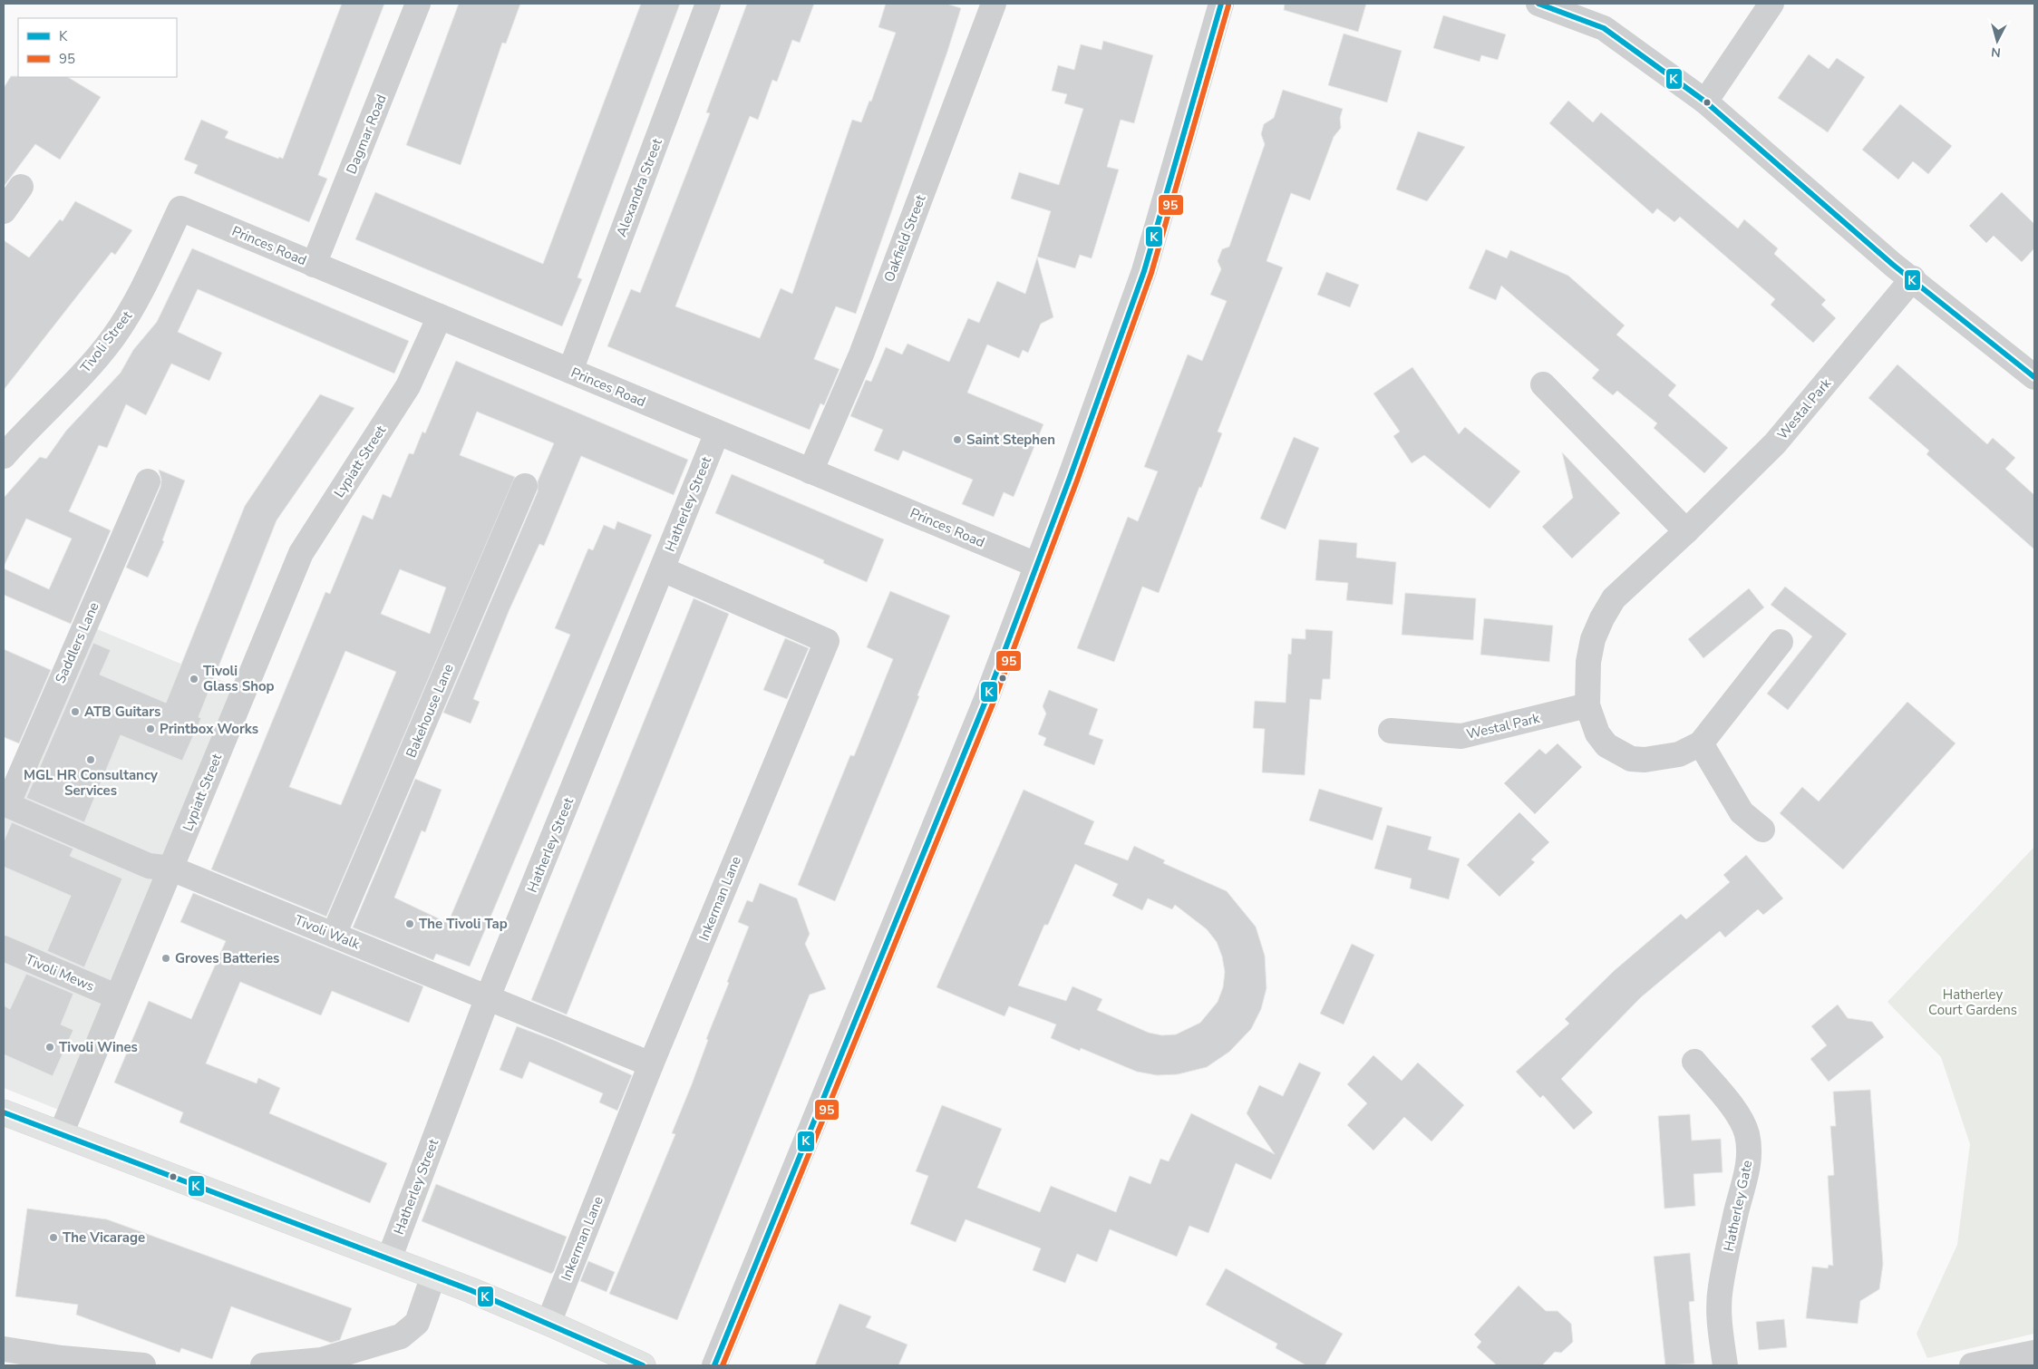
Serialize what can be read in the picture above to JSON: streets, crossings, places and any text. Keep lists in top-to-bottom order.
{
  "streets": {
    "street": [
      "Dagmar Road",
      "Alexandra Street",
      "Oakfield Street",
      "Princes Road",
      "Tivoli Street",
      "Westal Park",
      "Lypiatt Street",
      "Hatherley Street",
      "Saddlers Lane",
      "Bakehouse Lane",
      "Inkerman Lane",
      "Tivoli Walk",
      "Tivoli Mews",
      "Hatherley Gate"
    ]
  },
  "crossings": [
    ["Dagmar Road", "Princes Road"],
    ["Alexandra Street", "Princes Road"],
    ["Oakfield Street", "Princes Road"],
    ["Princes Road", "Tivoli Street"],
    ["Princes Road", "Lypiatt Street"],
    ["Princes Road", "Hatherley Street"],
    ["Lypiatt Street", "Tivoli Walk"],
    ["Lypiatt Street", "Tivoli Mews"],
    ["Hatherley Street", "Inkerman Lane"],
    ["Hatherley Street", "Tivoli Walk"],
    ["Saddlers Lane", "Tivoli Walk"],
    ["Bakehouse Lane", "Tivoli Walk"],
    ["Inkerman Lane", "Tivoli Walk"]
  ],
  "parks": ["Hatherley Court Gardens"],
  "places": [
    "Saint Stephen",
    "Tivoli Glass Shop",
    "ATB Guitars",
    "Printbox Works",
    "MGL HR Consultancy Services",
    "The Tivoli Tap",
    "Groves Batteries",
    "Tivoli Wines",
    "The Vicarage"
  ],
  "lines": ["transit line K", "transit line 95"],
  "legend": ["K", "95"],
  "north": "bottom"
}
